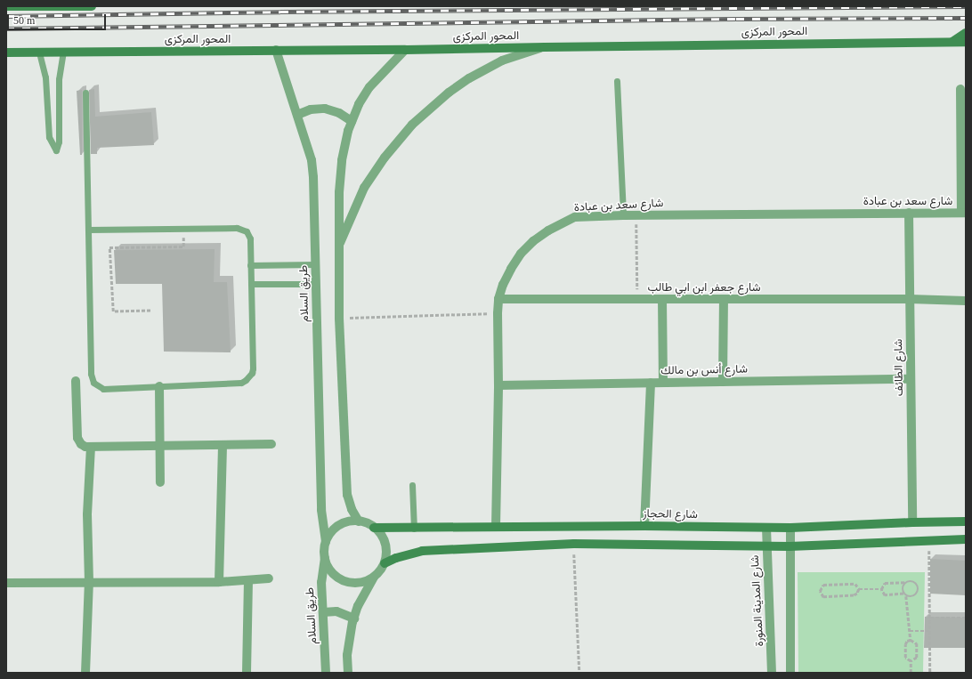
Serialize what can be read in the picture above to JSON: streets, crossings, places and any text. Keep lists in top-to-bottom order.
{
  "streets": {
    "street": [
      "المحور المركزى",
      "شارع سعد بن عبادة",
      "شارع جعفر ابن ابي طالب",
      "طريق السلام",
      "شارع الطائف",
      "شارع أنس بن مالك",
      "شارع الحجاز",
      "شارع المدينة المنورة"
    ]
  },
  "crossings": [
    ["المحور المركزى", "طريق السلام"],
    ["شارع سعد بن عبادة", "شارع جعفر ابن ابي طالب"],
    ["شارع سعد بن عبادة", "شارع الطائف"],
    ["شارع سعد بن عبادة", "شارع أنس بن مالك"],
    ["شارع سعد بن عبادة", "شارع الحجاز"],
    ["شارع جعفر ابن ابي طالب", "شارع الطائف"],
    ["طريق السلام", "شارع الحجاز"],
    ["شارع الطائف", "شارع أنس بن مالك"],
    ["شارع الطائف", "شارع الحجاز"],
    ["شارع الحجاز", "شارع المدينة المنورة"]
  ],
  "scale_bar": "50 m"
}
